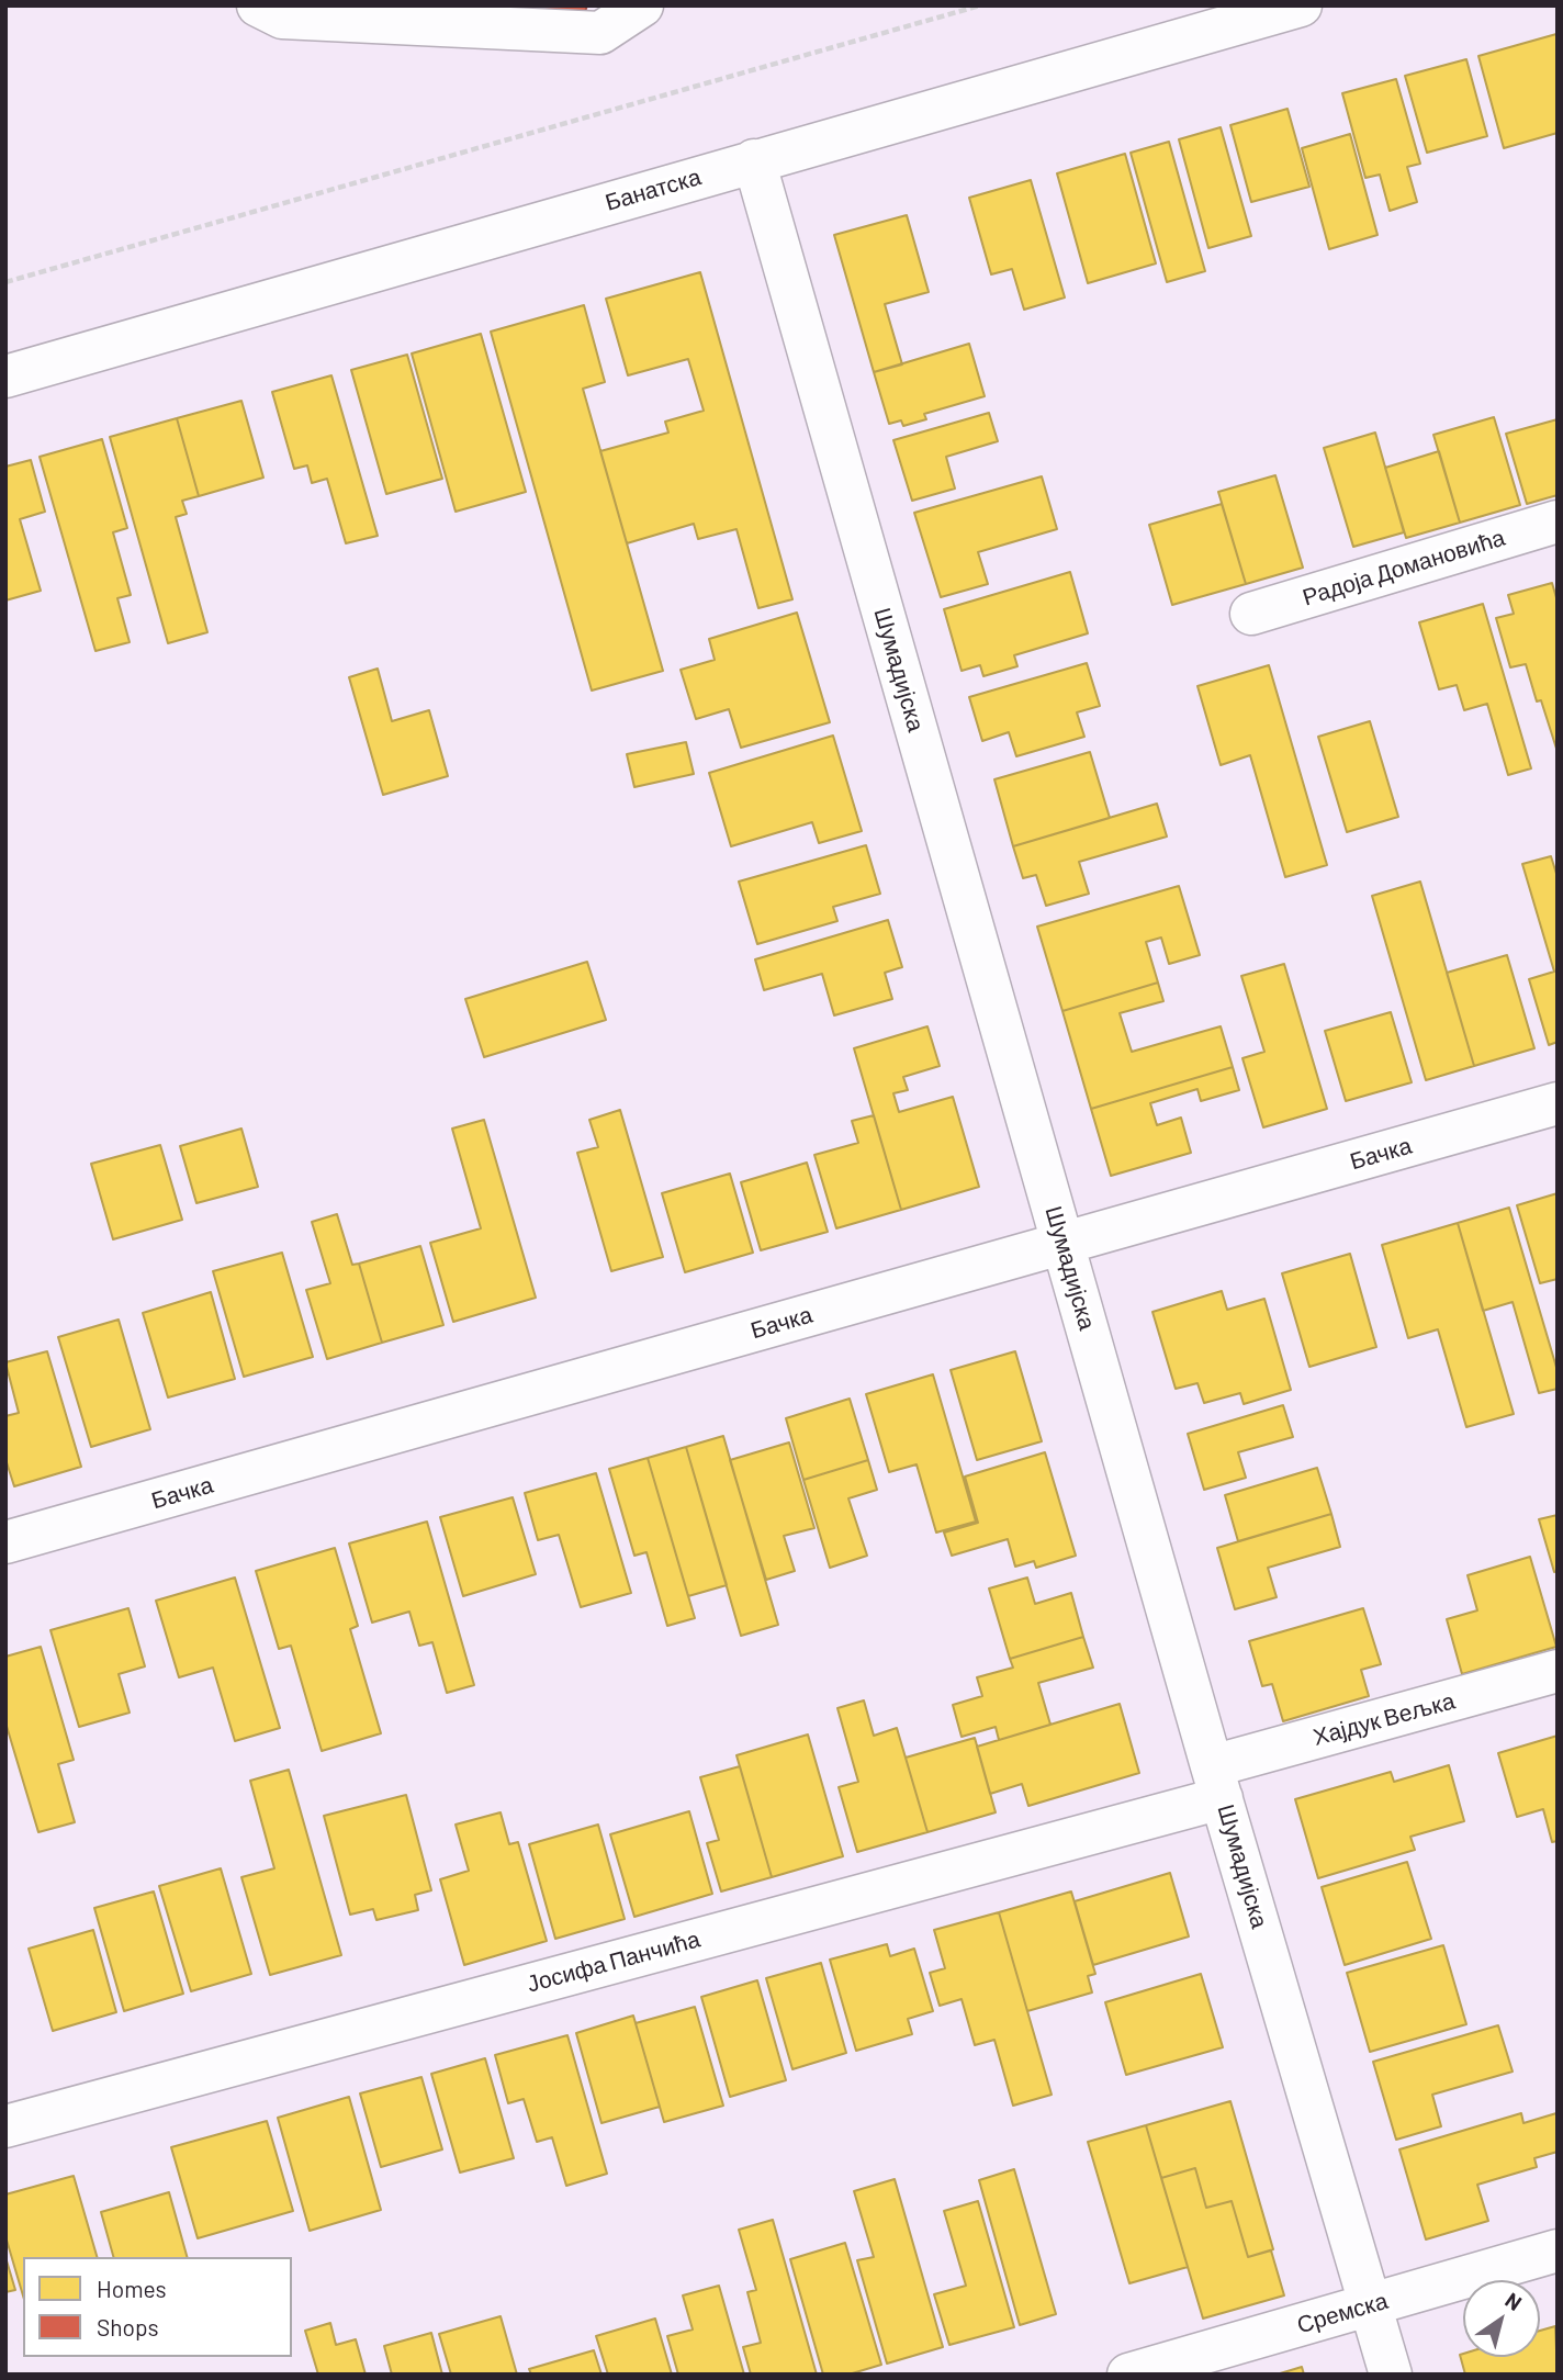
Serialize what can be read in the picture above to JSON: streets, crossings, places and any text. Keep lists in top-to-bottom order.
{
  "streets": {
    "street": [
      "Банатска",
      "Радоја Домановића",
      "Шумадијска",
      "Бачка",
      "Хајдук Вељка",
      "Јосифа Панчића",
      "Сремска"
    ]
  },
  "crossings": [
    ["Банатска", "Шумадијска"],
    ["Шумадијска", "Бачка"],
    ["Шумадијска", "Хајдук Вељка"],
    ["Шумадијска", "Јосифа Панчића"],
    ["Шумадијска", "Сремска"],
    ["Хајдук Вељка", "Јосифа Панчића"]
  ],
  "legend": ["Homes", "Shops"],
  "north": "top right"
}
